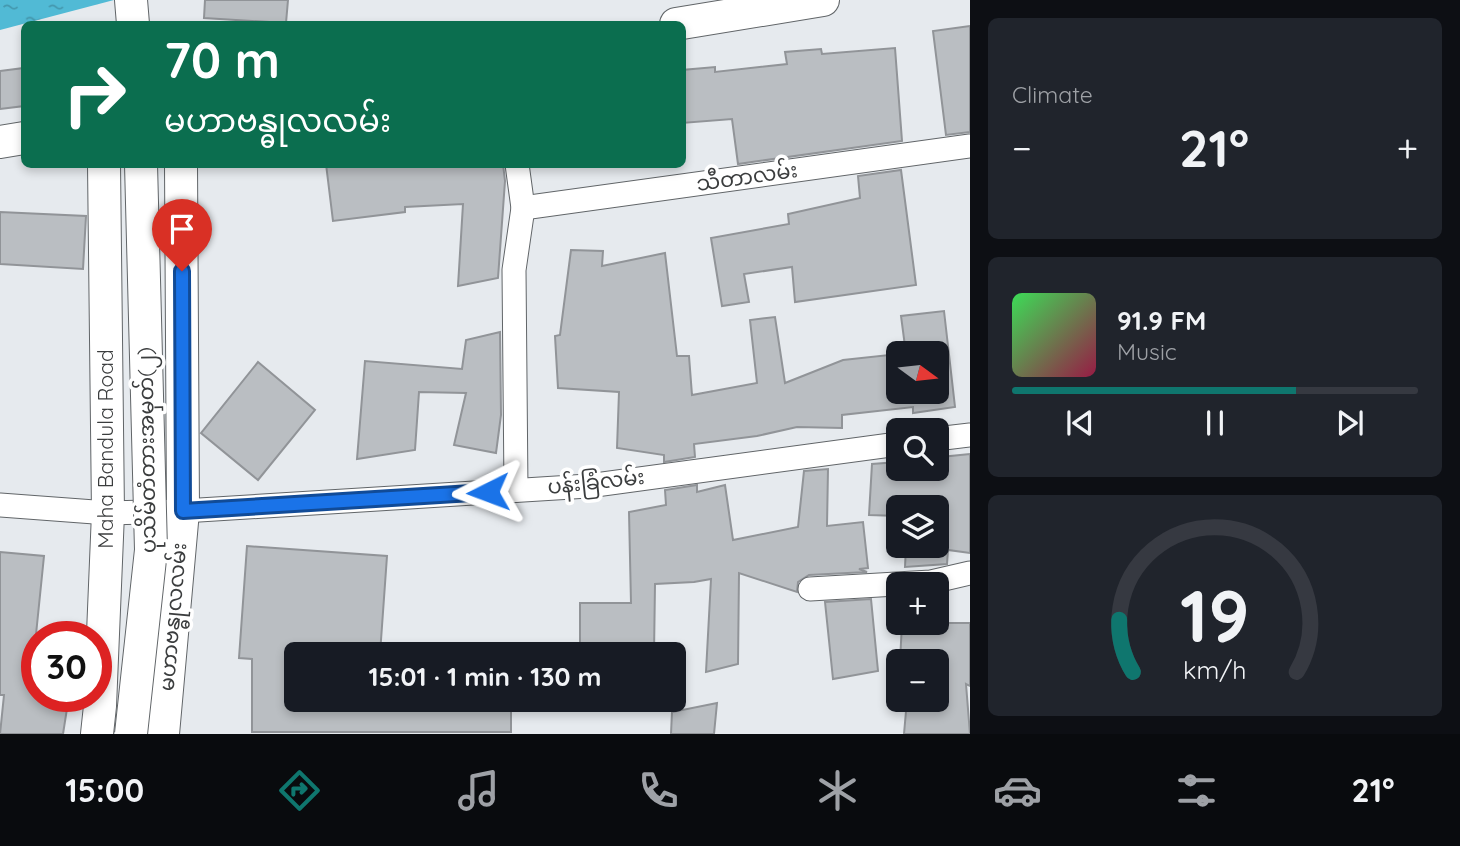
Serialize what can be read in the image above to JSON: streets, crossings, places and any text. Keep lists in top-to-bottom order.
{
  "streets": {
    "main road": ["Maha Bandula Road", "ပုသိမ်တံတားအမှတ်(၂)", "မဟာဗန္ဓုလလမ်း"],
    "street": ["သီတာလမ်း", "ပန်းခြံလမ်း"]
  },
  "crossings": [
    ["Maha Bandula Road", "ပန်းခြံလမ်း"],
    ["ပန်းခြံလမ်း", "မဟာဗန္ဓုလလမ်း"]
  ],
  "north": "right",
  "page": {
    "tile": "Climate",
    "turn": ["70 m", "မဟာဗန္ဓုလလမ်း"],
    "heat": ["−", "21°", "+"],
    "song": ["91.9 FM", "Music"],
    "map_buttons": ["+", "−"],
    "limit": "30",
    "trip": "15:01 · 1 min · 130 m",
    "tabs": ["15:00", "21°"],
    "gauge": ["19", "km/h"]
  }
}
